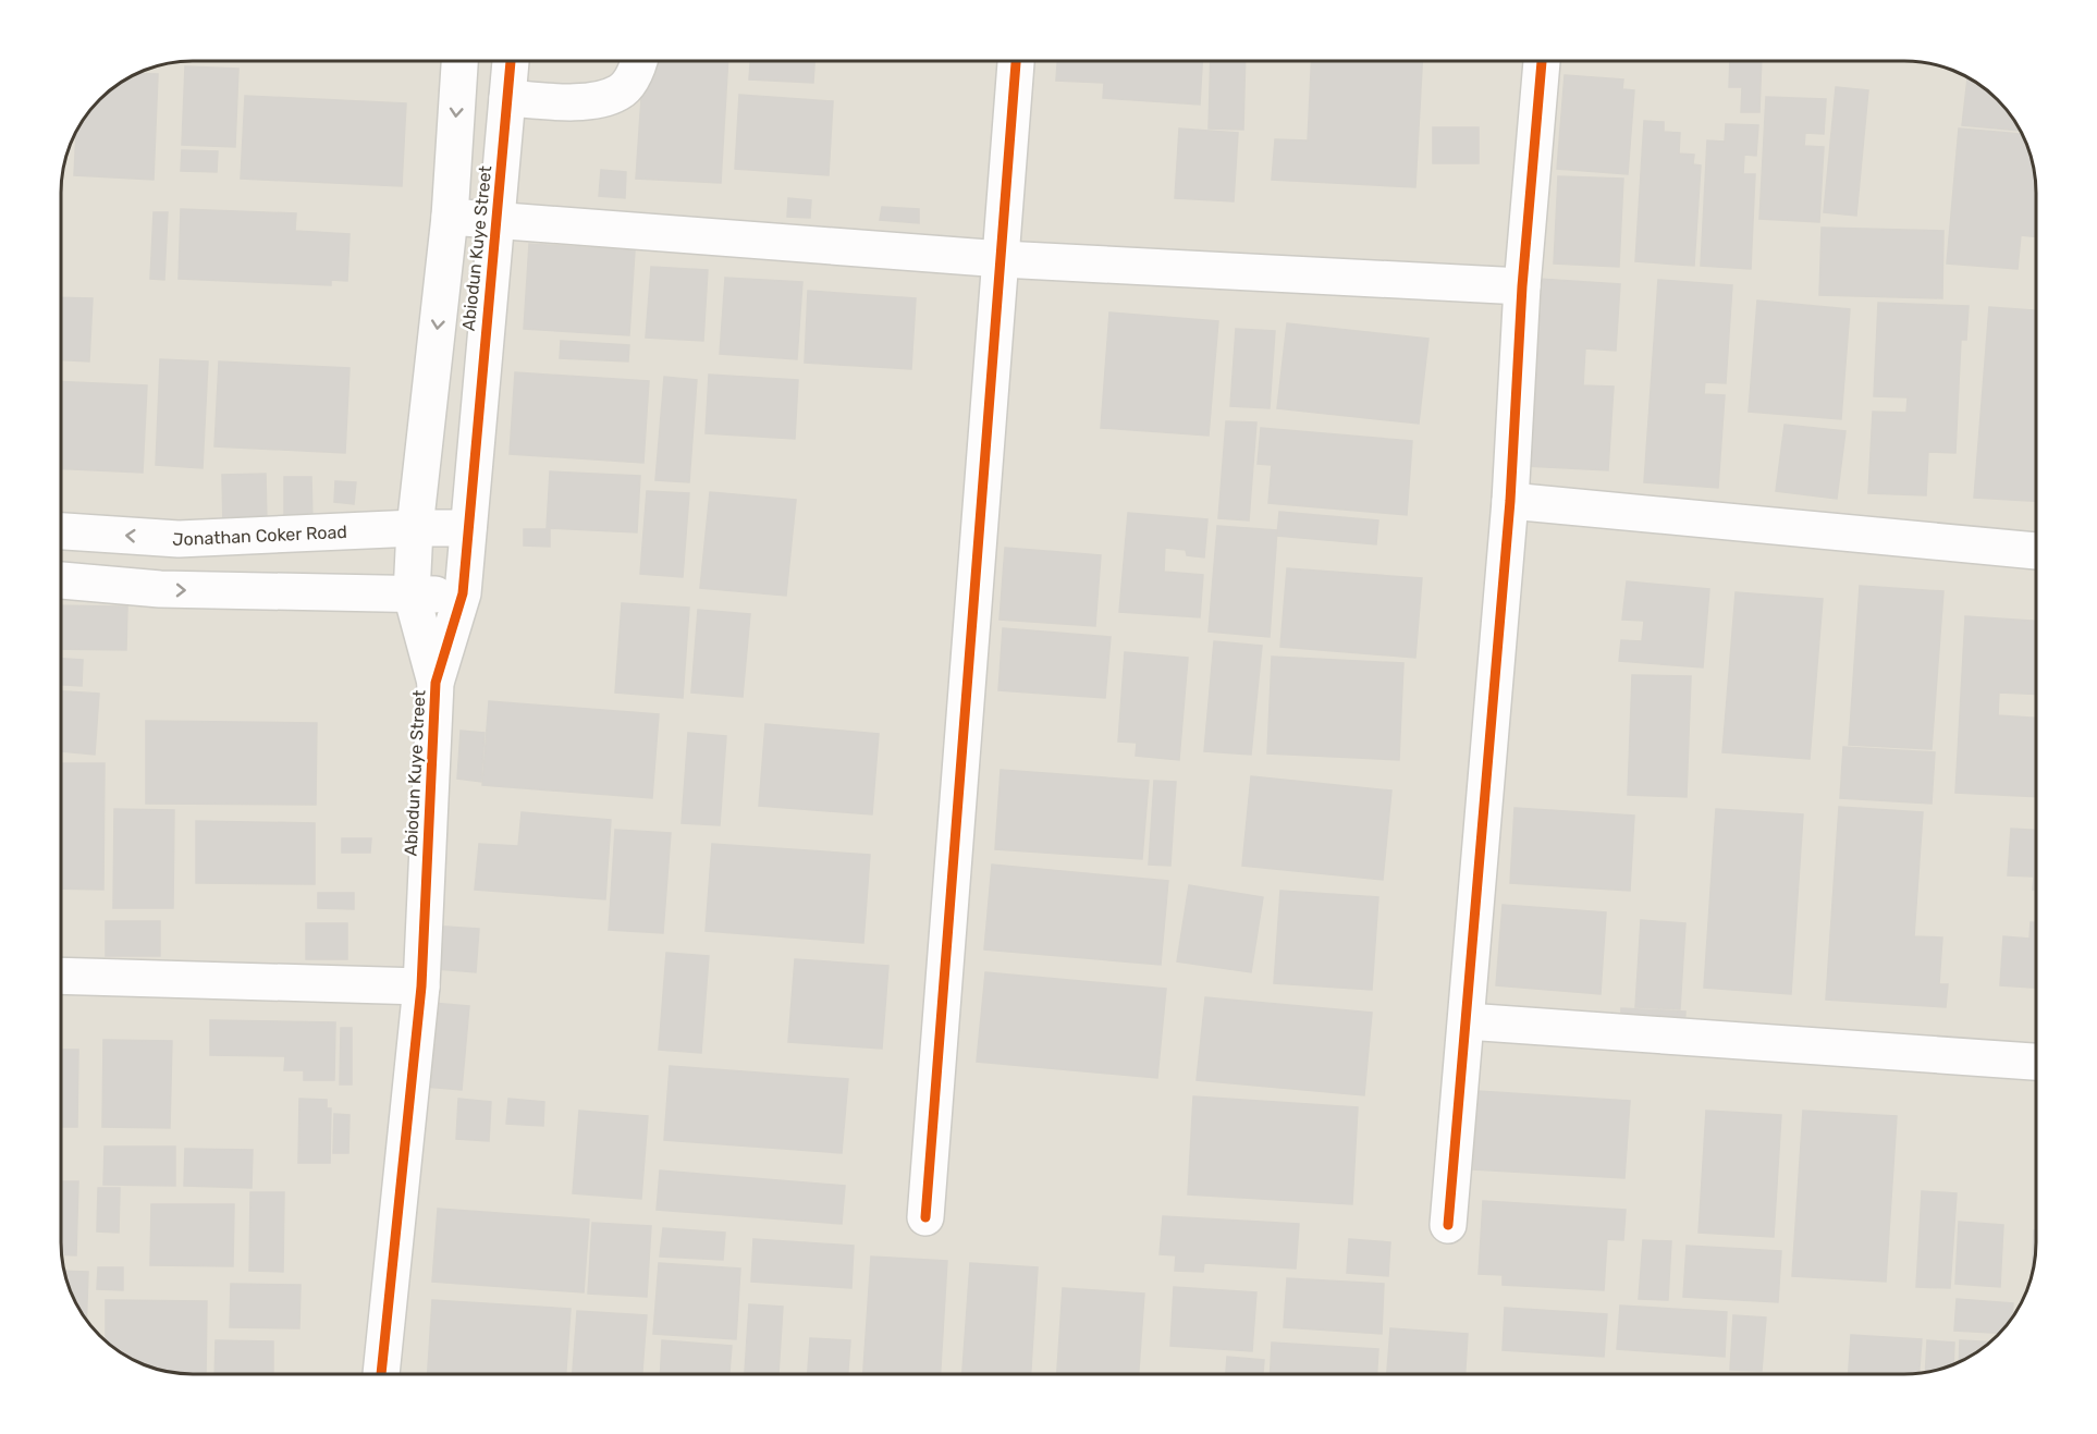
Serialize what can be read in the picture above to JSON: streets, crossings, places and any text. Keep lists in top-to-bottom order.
{
  "streets": {
    "street": ["Abiodun Kuye Street", "Jonathan Coker Road"]
  },
  "crossings": [
    ["Abiodun Kuye Street", "Jonathan Coker Road"]
  ]
}
